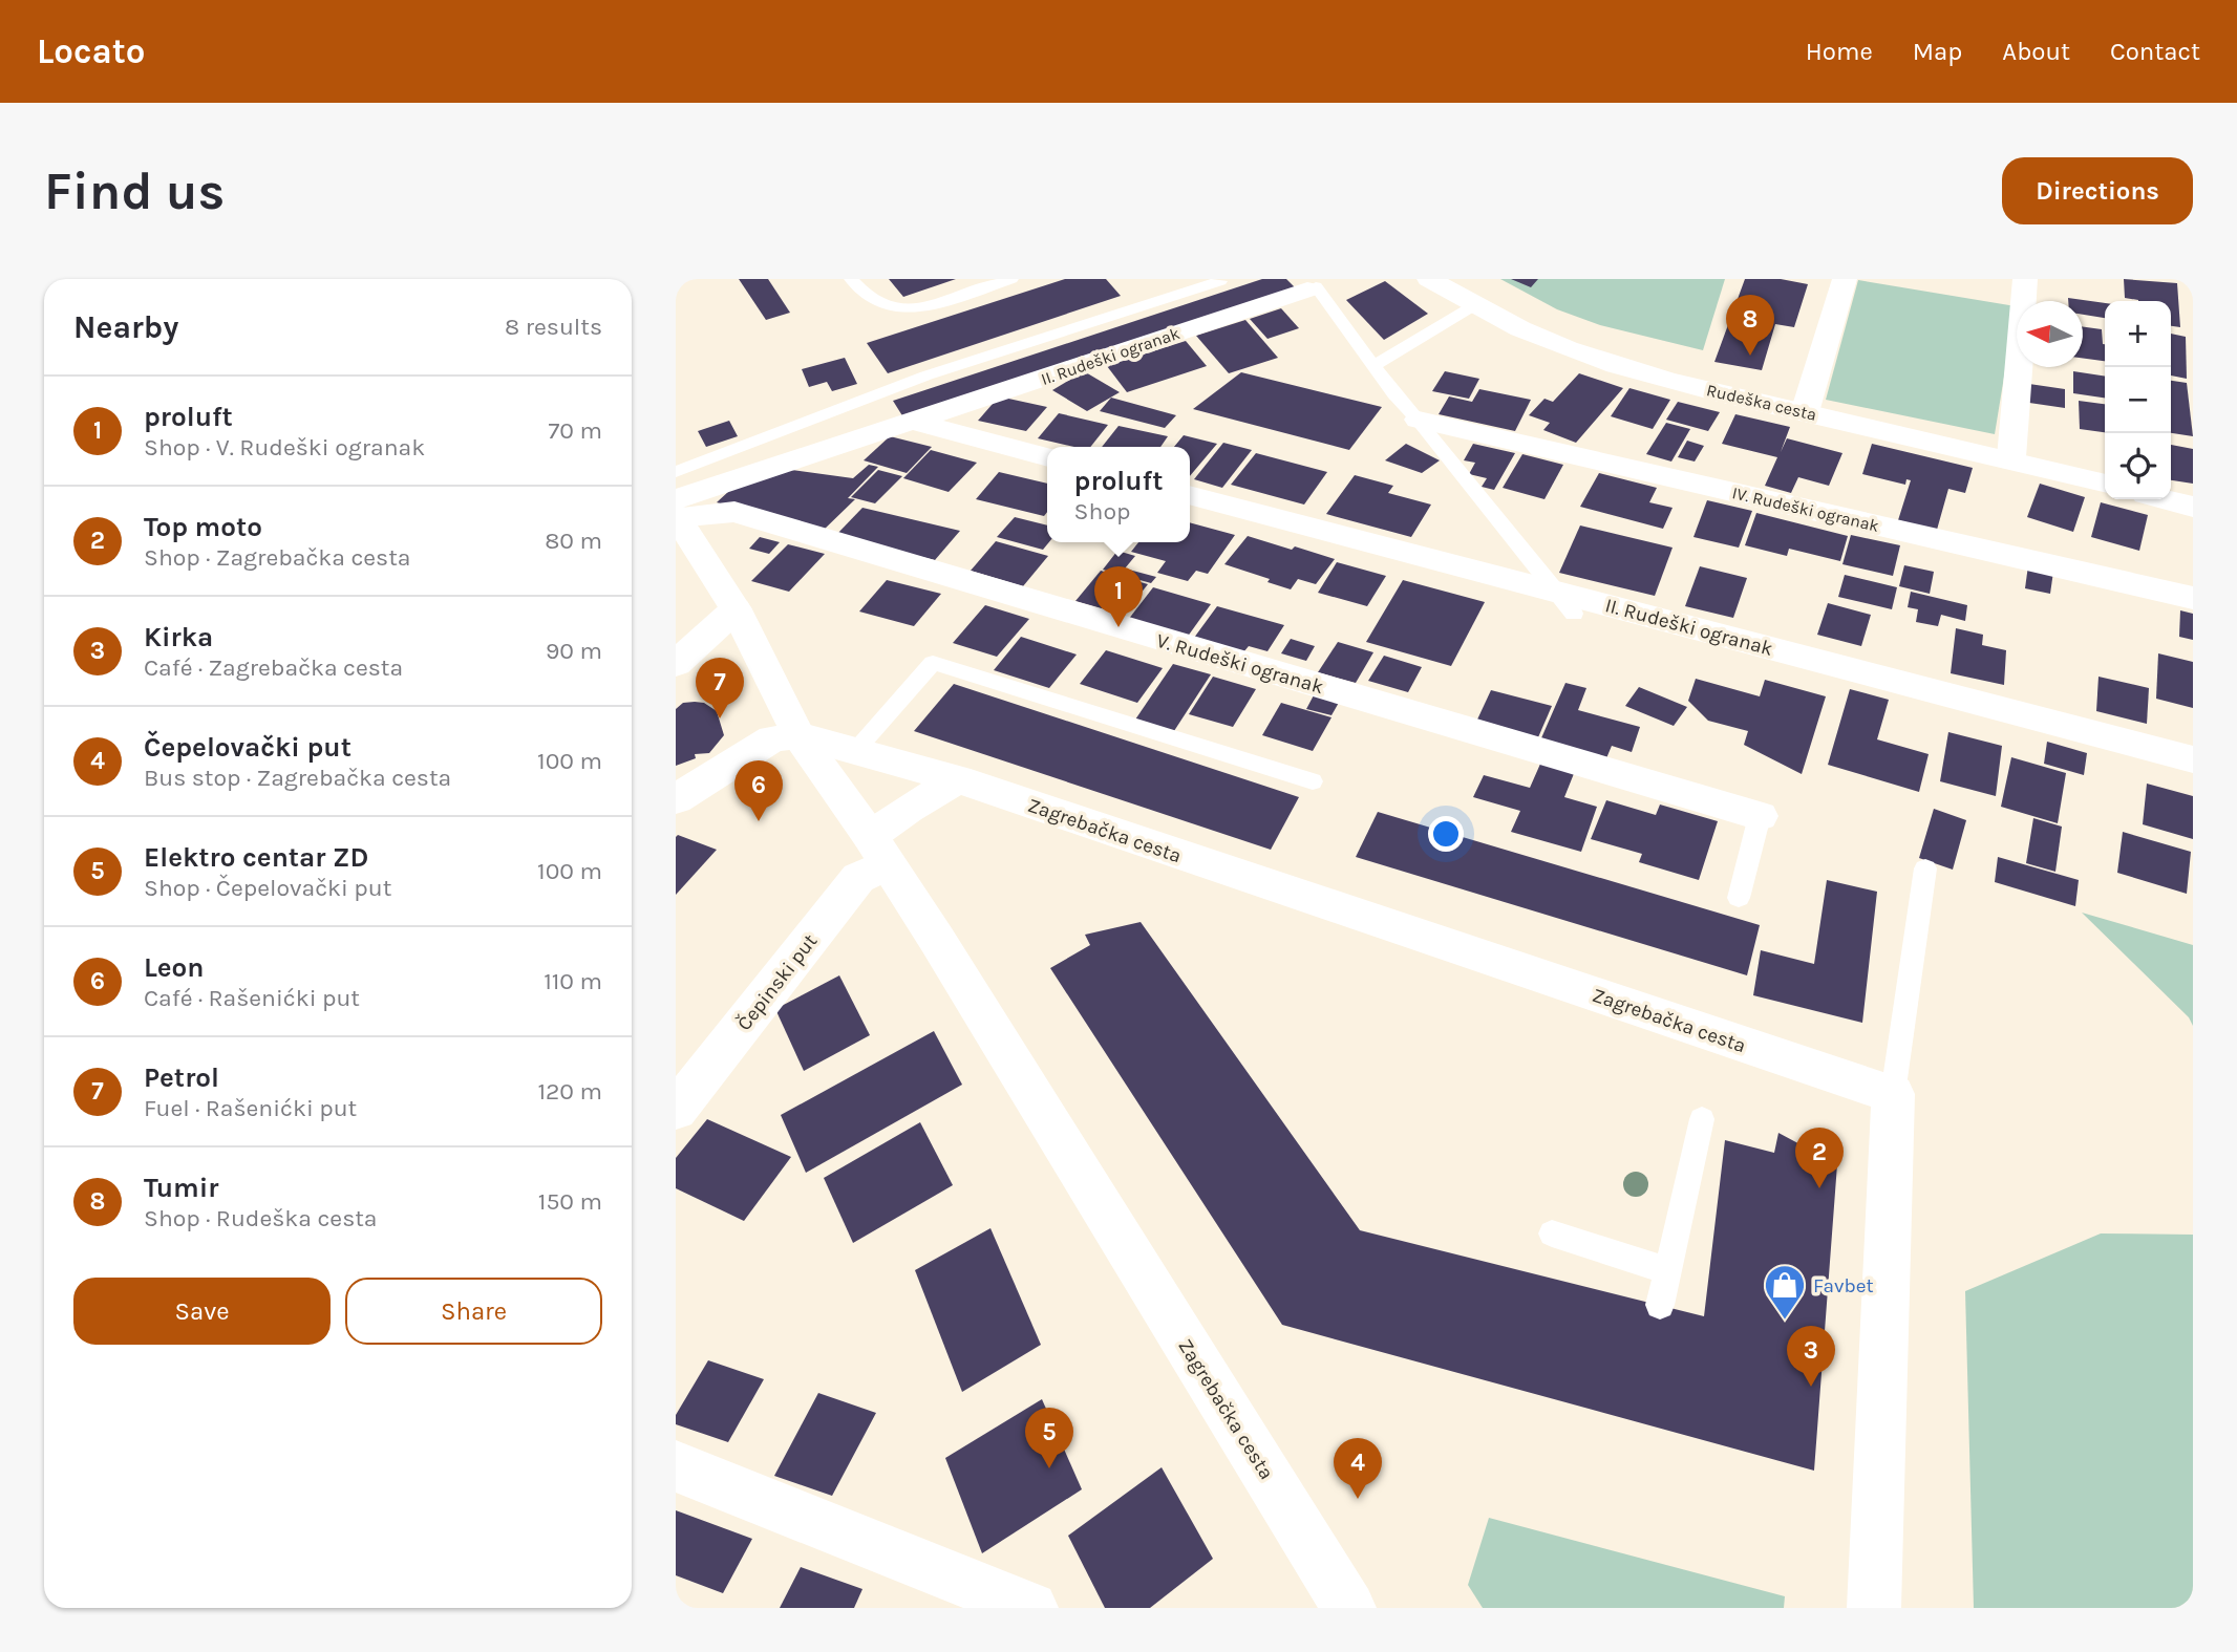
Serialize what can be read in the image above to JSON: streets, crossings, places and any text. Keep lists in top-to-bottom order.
{
  "streets": {
    "street": [
      "II. Rudeški ogranak",
      "Rudeška cesta",
      "IV. Rudeški ogranak",
      "V. Rudeški ogranak",
      "Zagrebačka cesta",
      "Čepinski put"
    ]
  },
  "crossings": [
    ["II. Rudeški ogranak", "V. Rudeški ogranak"],
    ["II. Rudeški ogranak", "Zagrebačka cesta"],
    ["V. Rudeški ogranak", "Zagrebačka cesta"],
    ["Zagrebačka cesta", "Čepinski put"]
  ],
  "places": {
    "shop": ["Favbet"]
  },
  "north": "left",
  "page": {
    "header": "Locato",
    "nav": [
      "Home",
      "Map",
      "About",
      "Contact"
    ],
    "buttons": [
      "Directions",
      ["Save", "Share"]
    ],
    "title": "Find us",
    "heading": ["Nearby", "8 results"],
    "pins": [
      "8",
      "1",
      "7",
      "6",
      "2",
      "3",
      "5",
      "4"
    ],
    "map_buttons": ["+", "−"],
    "list": [
      {
        "mark": "1",
        "name": "proluft",
        "note": "Shop · V. Rudeški ogranak",
        "value": "70 m"
      },
      {
        "mark": "2",
        "name": "Top moto",
        "note": "Shop · Zagrebačka cesta",
        "value": "80 m"
      },
      {
        "mark": "3",
        "name": "Kirka",
        "note": "Café · Zagrebačka cesta",
        "value": "90 m"
      },
      {
        "mark": "4",
        "name": "Čepelovački put",
        "note": "Bus stop · Zagrebačka cesta",
        "value": "100 m"
      },
      {
        "mark": "5",
        "name": "Elektro centar ZD",
        "note": "Shop · Čepelovački put",
        "value": "100 m"
      },
      {
        "mark": "6",
        "name": "Leon",
        "note": "Café · Rašenićki put",
        "value": "110 m"
      },
      {
        "mark": "7",
        "name": "Petrol",
        "note": "Fuel · Rašenićki put",
        "value": "120 m"
      },
      {
        "mark": "8",
        "name": "Tumir",
        "note": "Shop · Rudeška cesta",
        "value": "150 m"
      }
    ],
    "popup": ["proluft", "Shop"]
  }
}
